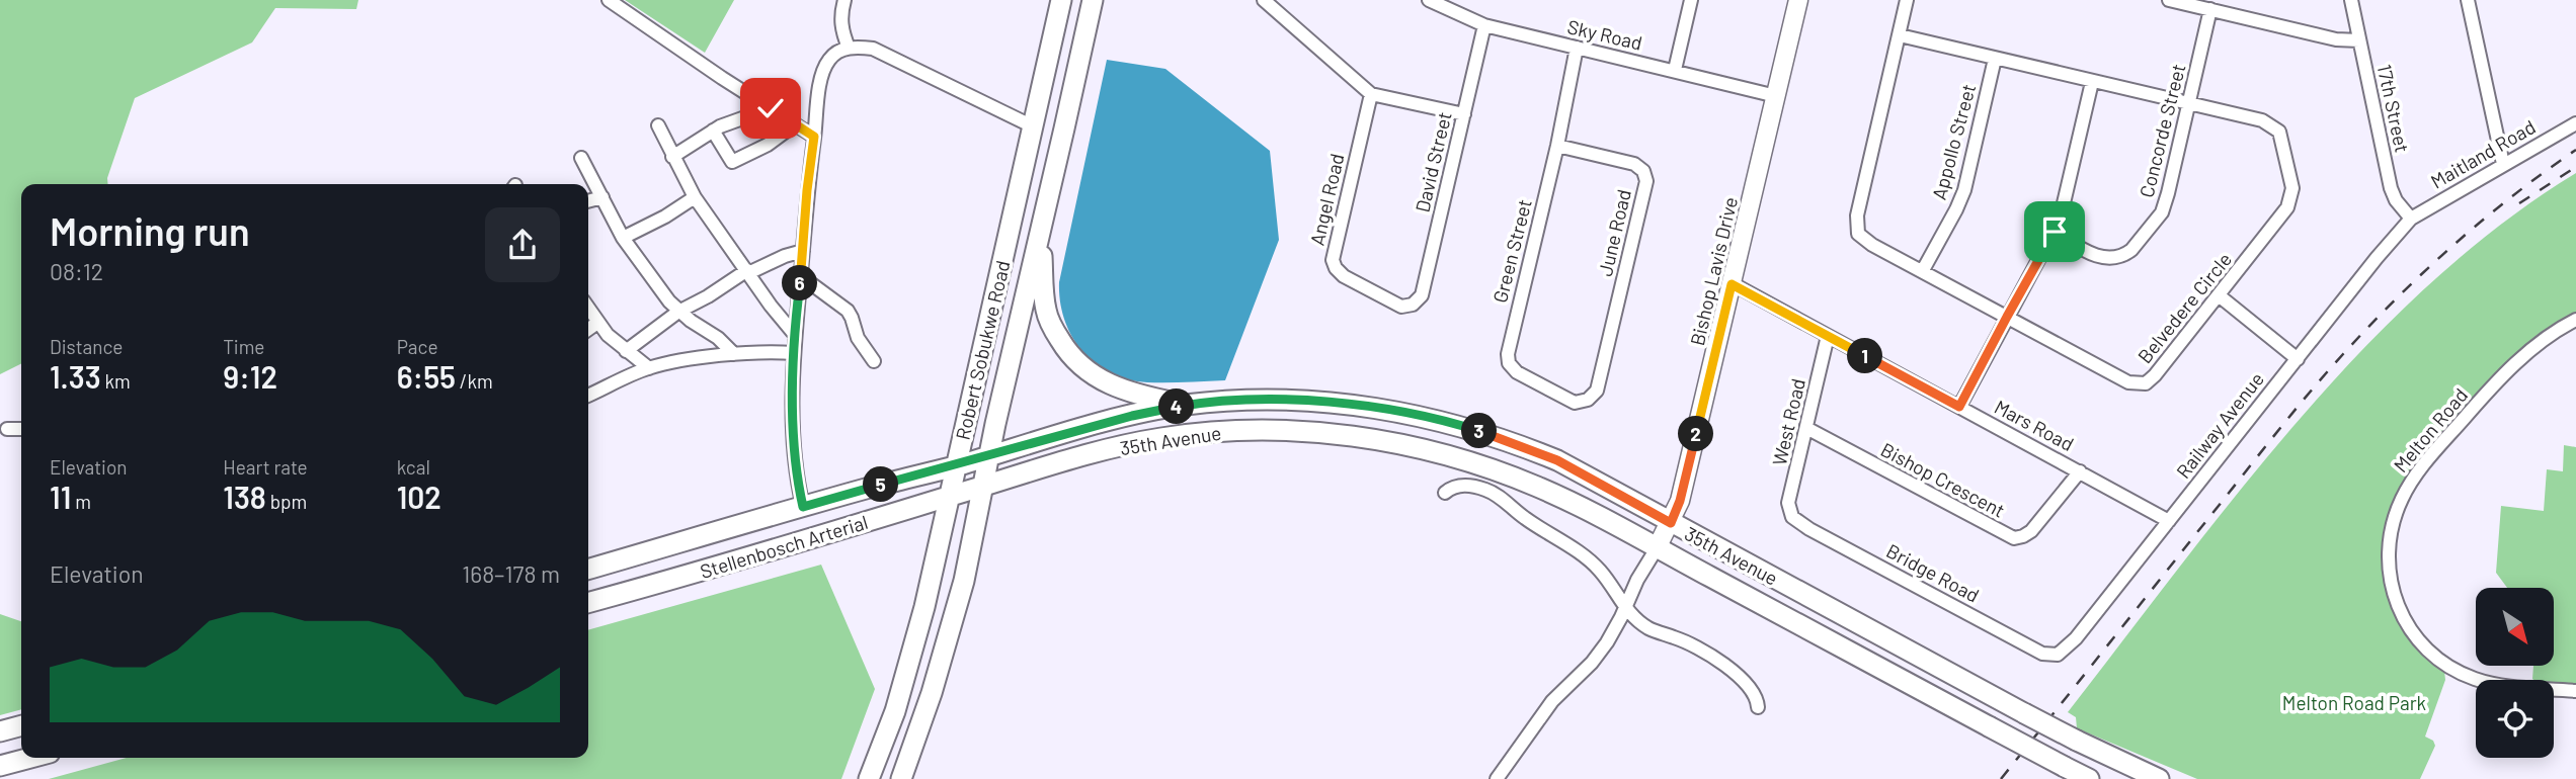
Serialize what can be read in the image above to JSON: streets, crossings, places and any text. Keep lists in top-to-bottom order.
{
  "streets": {
    "main road": ["Robert Sobukwe Road", "35th Avenue", "Stellenbosch Arterial"],
    "street": [
      "Sky Road",
      "17th Street",
      "Concorde Street",
      "Appollo Street",
      "Maitland Road",
      "David Street",
      "Angel Road",
      "June Road",
      "Green Street",
      "Bishop Lavis Drive",
      "Belvedere Circle",
      "West Road",
      "Mars Road",
      "Railway Avenue",
      "Melton Road",
      "Bishop Crescent",
      "Bridge Road"
    ]
  },
  "crossings": [
    ["Sky Road", "David Street"],
    ["Sky Road", "Green Street"],
    ["Sky Road", "Bishop Lavis Drive"],
    ["17th Street", "Maitland Road"],
    ["17th Street", "Railway Avenue"],
    ["Concorde Street", "Belvedere Circle"],
    ["Appollo Street", "Belvedere Circle"],
    ["Maitland Road", "Railway Avenue"],
    ["David Street", "Angel Road"],
    ["June Road", "Green Street"],
    ["Bishop Lavis Drive", "Mars Road"],
    ["Bishop Lavis Drive", "35th Avenue"],
    ["Robert Sobukwe Road", "35th Avenue"],
    ["Robert Sobukwe Road", "Stellenbosch Arterial"],
    ["West Road", "Mars Road"],
    ["West Road", "Bishop Crescent"],
    ["West Road", "Bridge Road"],
    ["Mars Road", "Railway Avenue"],
    ["Mars Road", "Bishop Crescent"],
    ["Railway Avenue", "Bridge Road"],
    ["35th Avenue", "Stellenbosch Arterial"]
  ],
  "parks": ["Melton Road Park"],
  "north": "bottom right",
  "page": {
    "heading": ["Morning run", "08:12"],
    "pins": [
      "6",
      "1",
      "4",
      "3",
      "2",
      "5"
    ],
    "stats": [
      ["Distance", "1.33 km"],
      ["Time", "9:12"],
      ["Pace", "6:55 /km"],
      ["Elevation", "11 m"],
      ["Heart rate", "138 bpm"],
      ["kcal", "102"]
    ],
    "chart": ["Elevation", "168–178 m"]
  }
}
